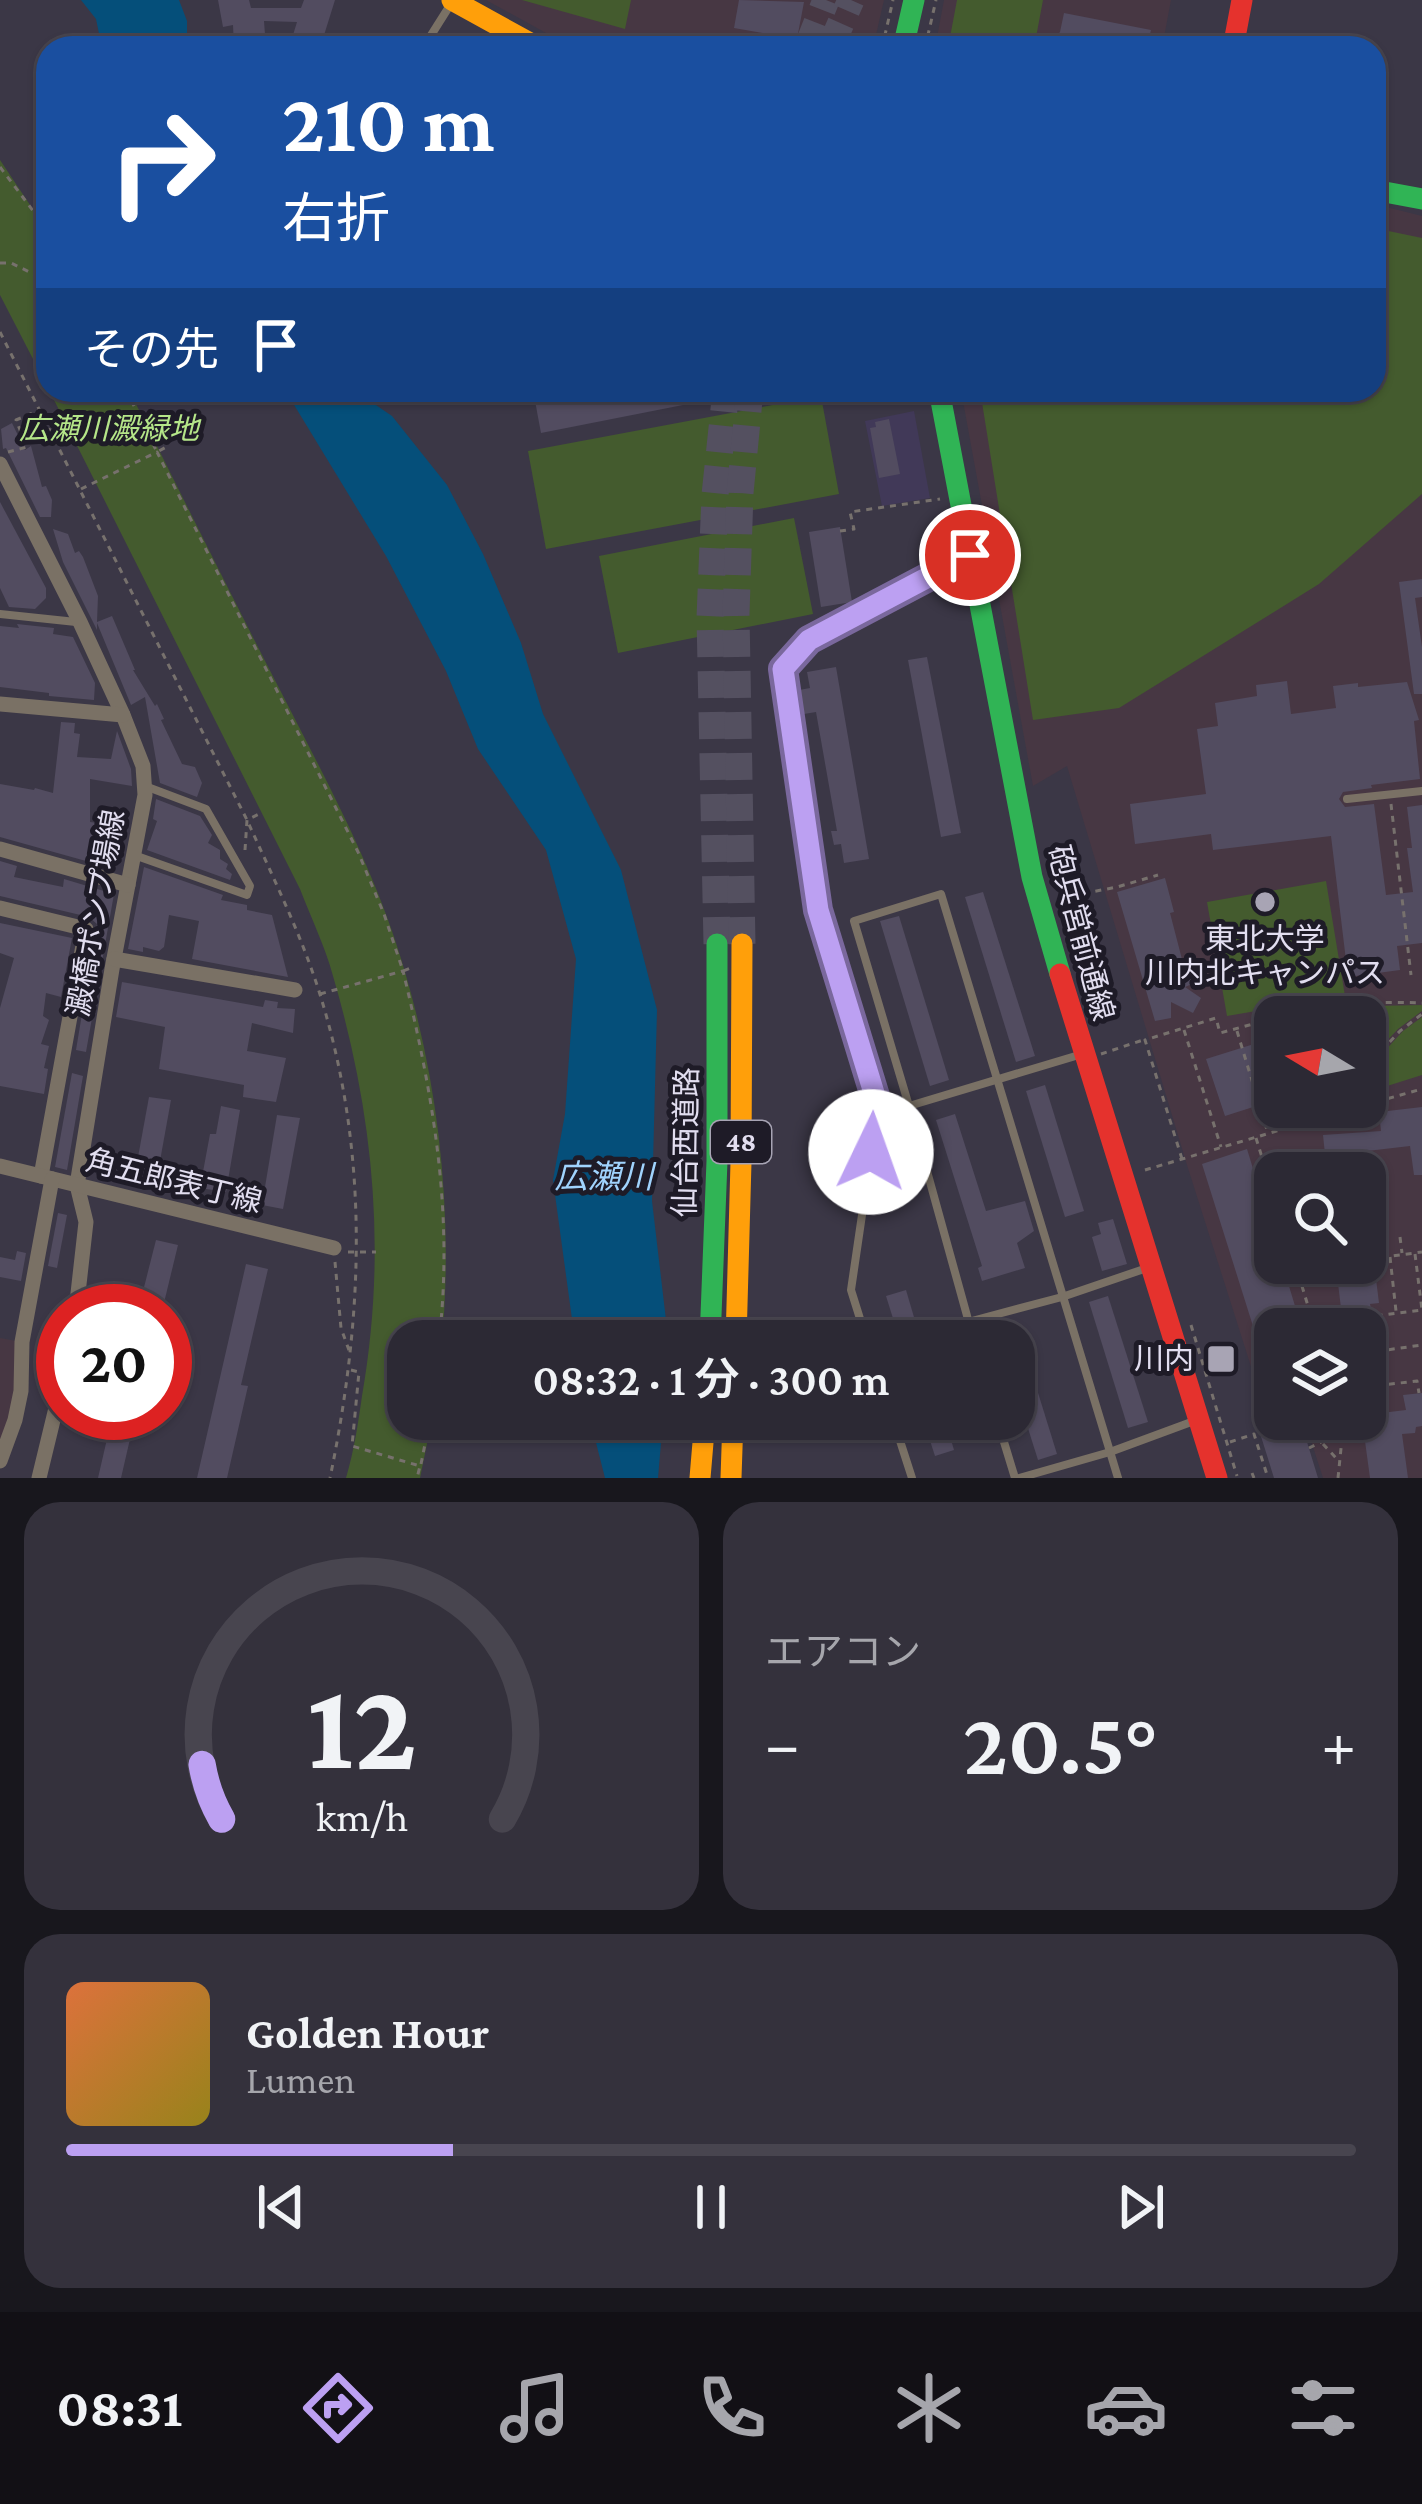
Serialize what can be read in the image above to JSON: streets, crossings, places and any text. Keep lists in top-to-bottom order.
{
  "streets": {
    "main road": ["砲兵営前通線", "仙台西道路", "48"],
    "street": ["澱橋ポンプ場線", "角五郎表丁線"]
  },
  "crossings": [
    ["澱橋ポンプ場線", "角五郎表丁線"]
  ],
  "water": ["広瀬川"],
  "parks": ["広瀬川澱緑地"],
  "places": {
    "other": ["東北大学 川内北キャンパス"],
    "transit": ["川内"]
  },
  "north": "left",
  "page": {
    "turn": ["210 m", "右折"],
    "then": "その先",
    "limit": "20",
    "trip": "08:32 · 1 分 · 300 m",
    "tile": "エアコン",
    "heat": ["−", "20.5°", "+"],
    "song": ["Golden Hour", "Lumen"],
    "tabs": "08:31",
    "gauge": ["12", "km/h"]
  }
}
